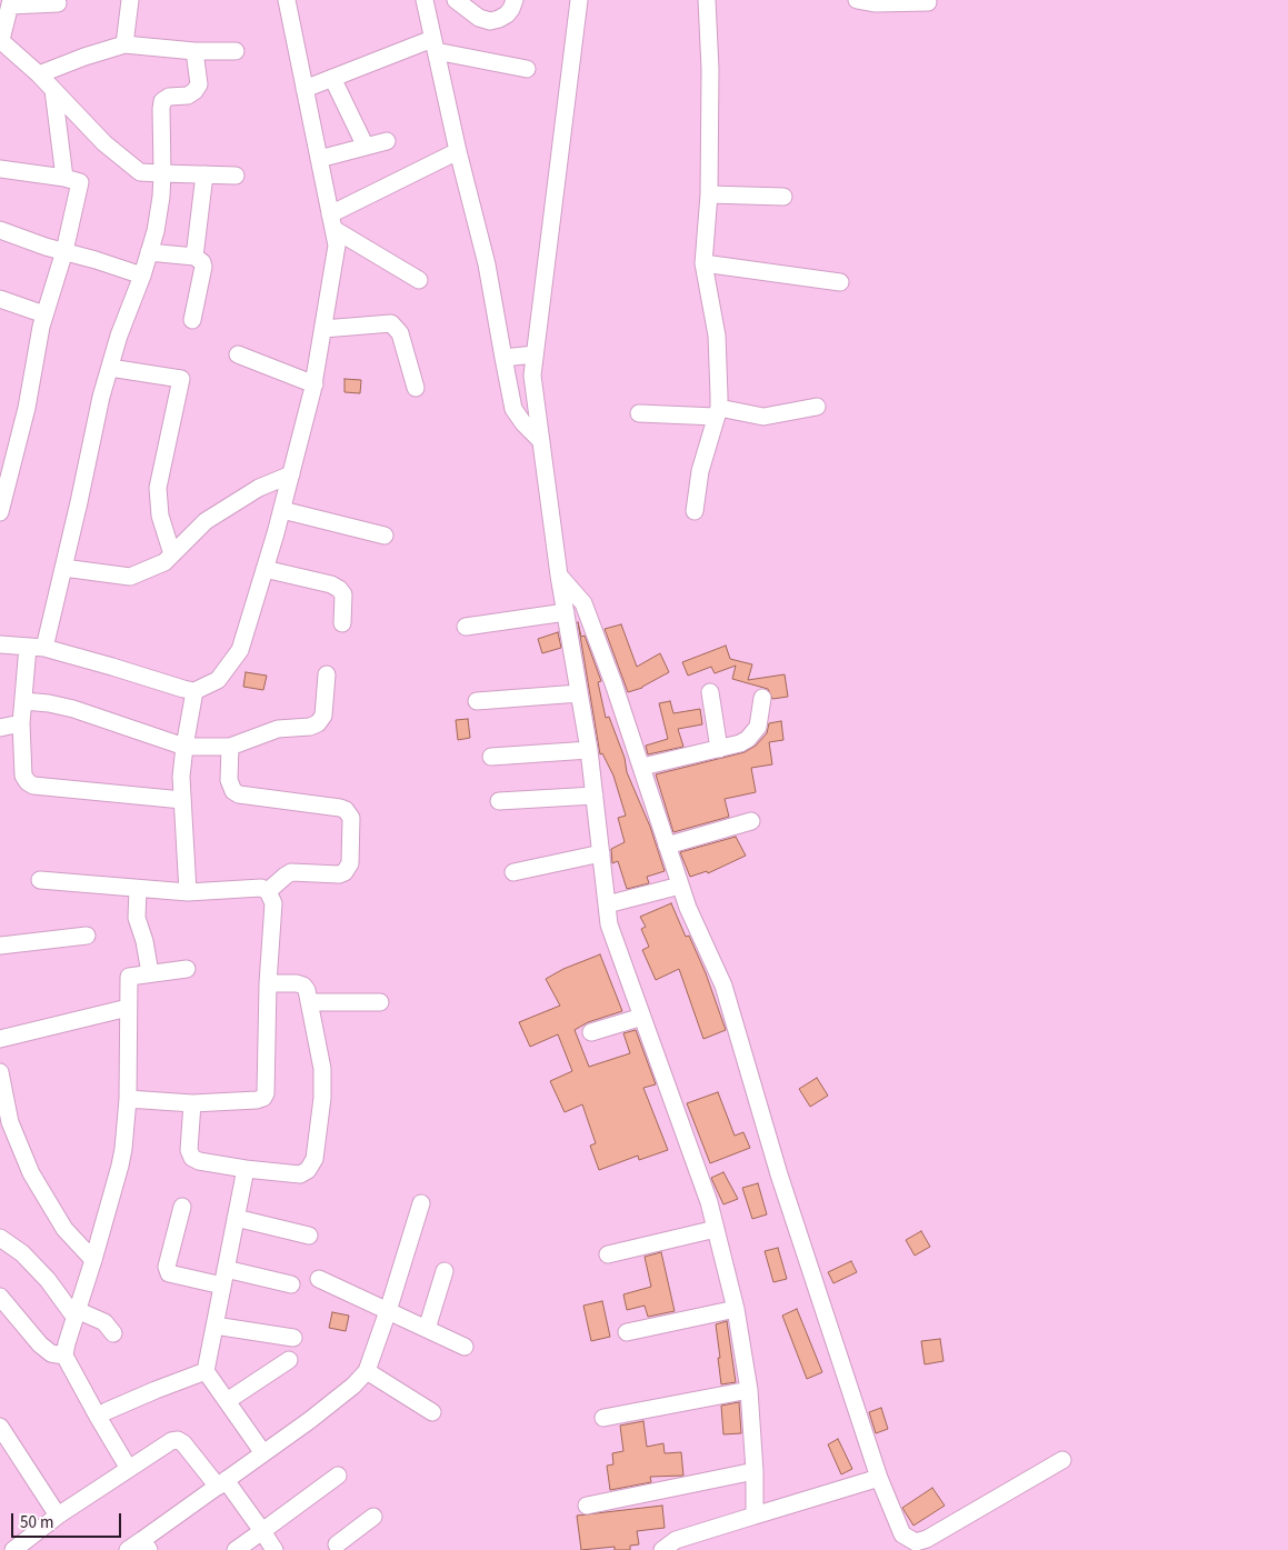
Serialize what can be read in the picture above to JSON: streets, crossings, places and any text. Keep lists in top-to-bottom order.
{
  "scale_bar": "50 m"
}
